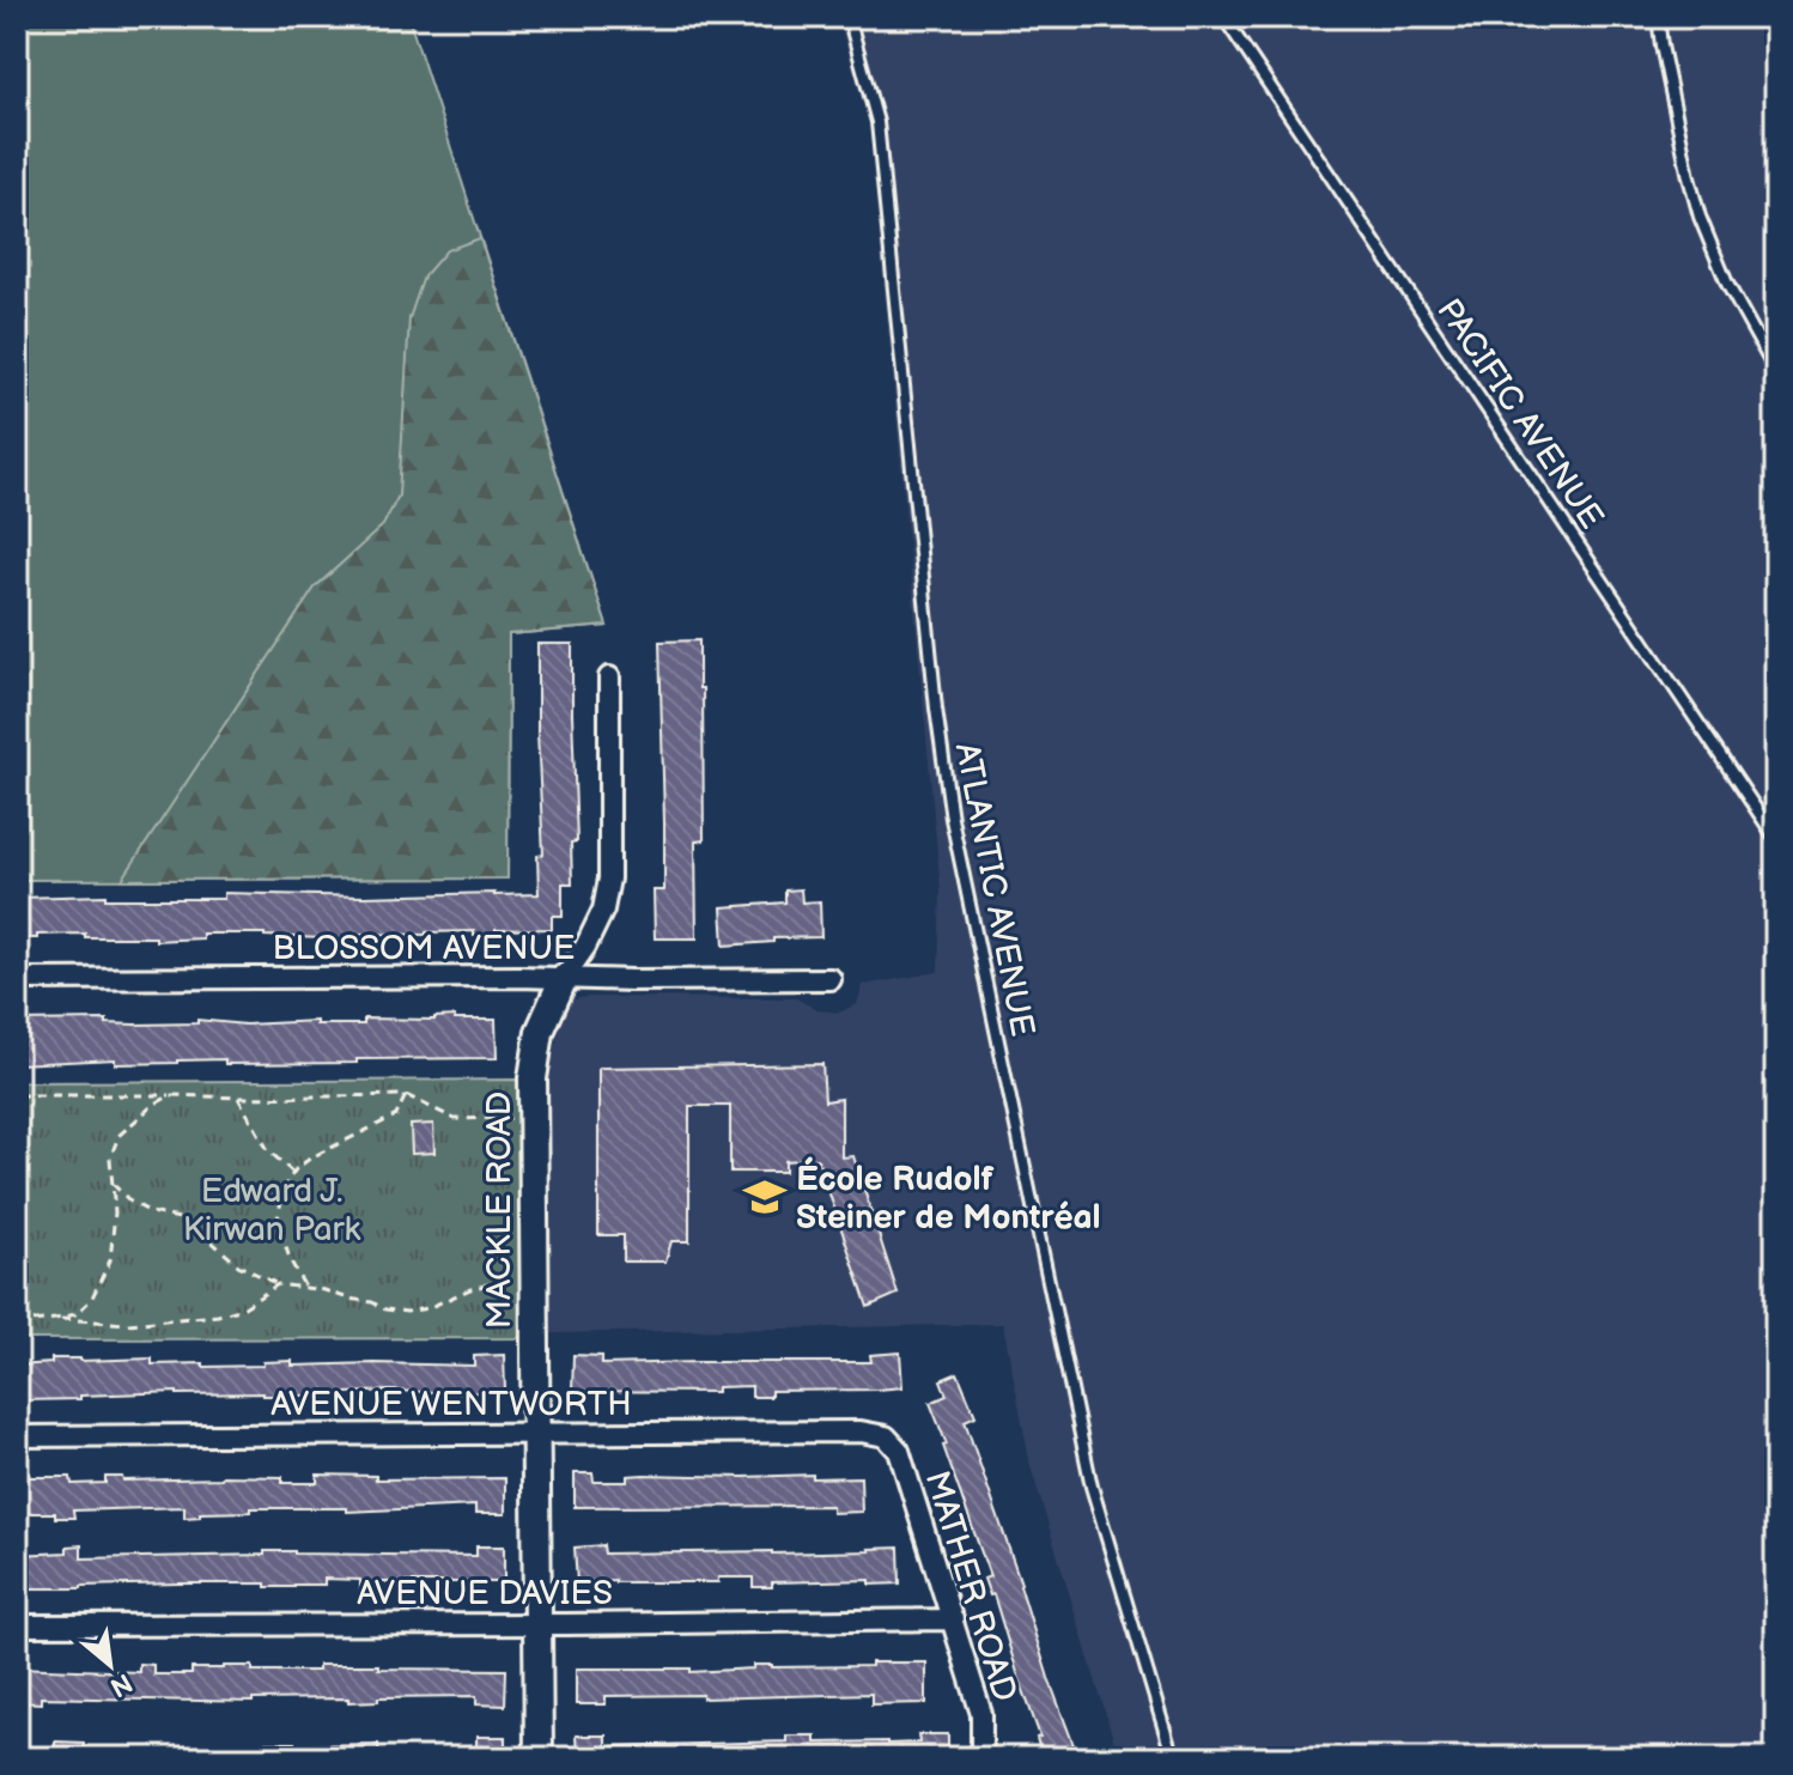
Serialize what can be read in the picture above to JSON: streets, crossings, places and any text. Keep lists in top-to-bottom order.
{
  "streets": {
    "street": [
      "BLOSSOM AVENUE",
      "MACKLE ROAD",
      "AVENUE WENTWORTH",
      "MATHER ROAD",
      "AVENUE DAVIES"
    ],
    "lane": ["PACIFIC AVENUE", "ATLANTIC AVENUE"]
  },
  "crossings": [
    ["BLOSSOM AVENUE", "MACKLE ROAD"],
    ["MACKLE ROAD", "AVENUE WENTWORTH"],
    ["MACKLE ROAD", "AVENUE DAVIES"],
    ["AVENUE WENTWORTH", "MATHER ROAD"],
    ["MATHER ROAD", "AVENUE DAVIES"]
  ],
  "parks": ["Edward J. Kirwan Park"],
  "places": {
    "school or university": ["École Rudolf Steiner de Montréal"]
  },
  "north": "bottom right"
}
